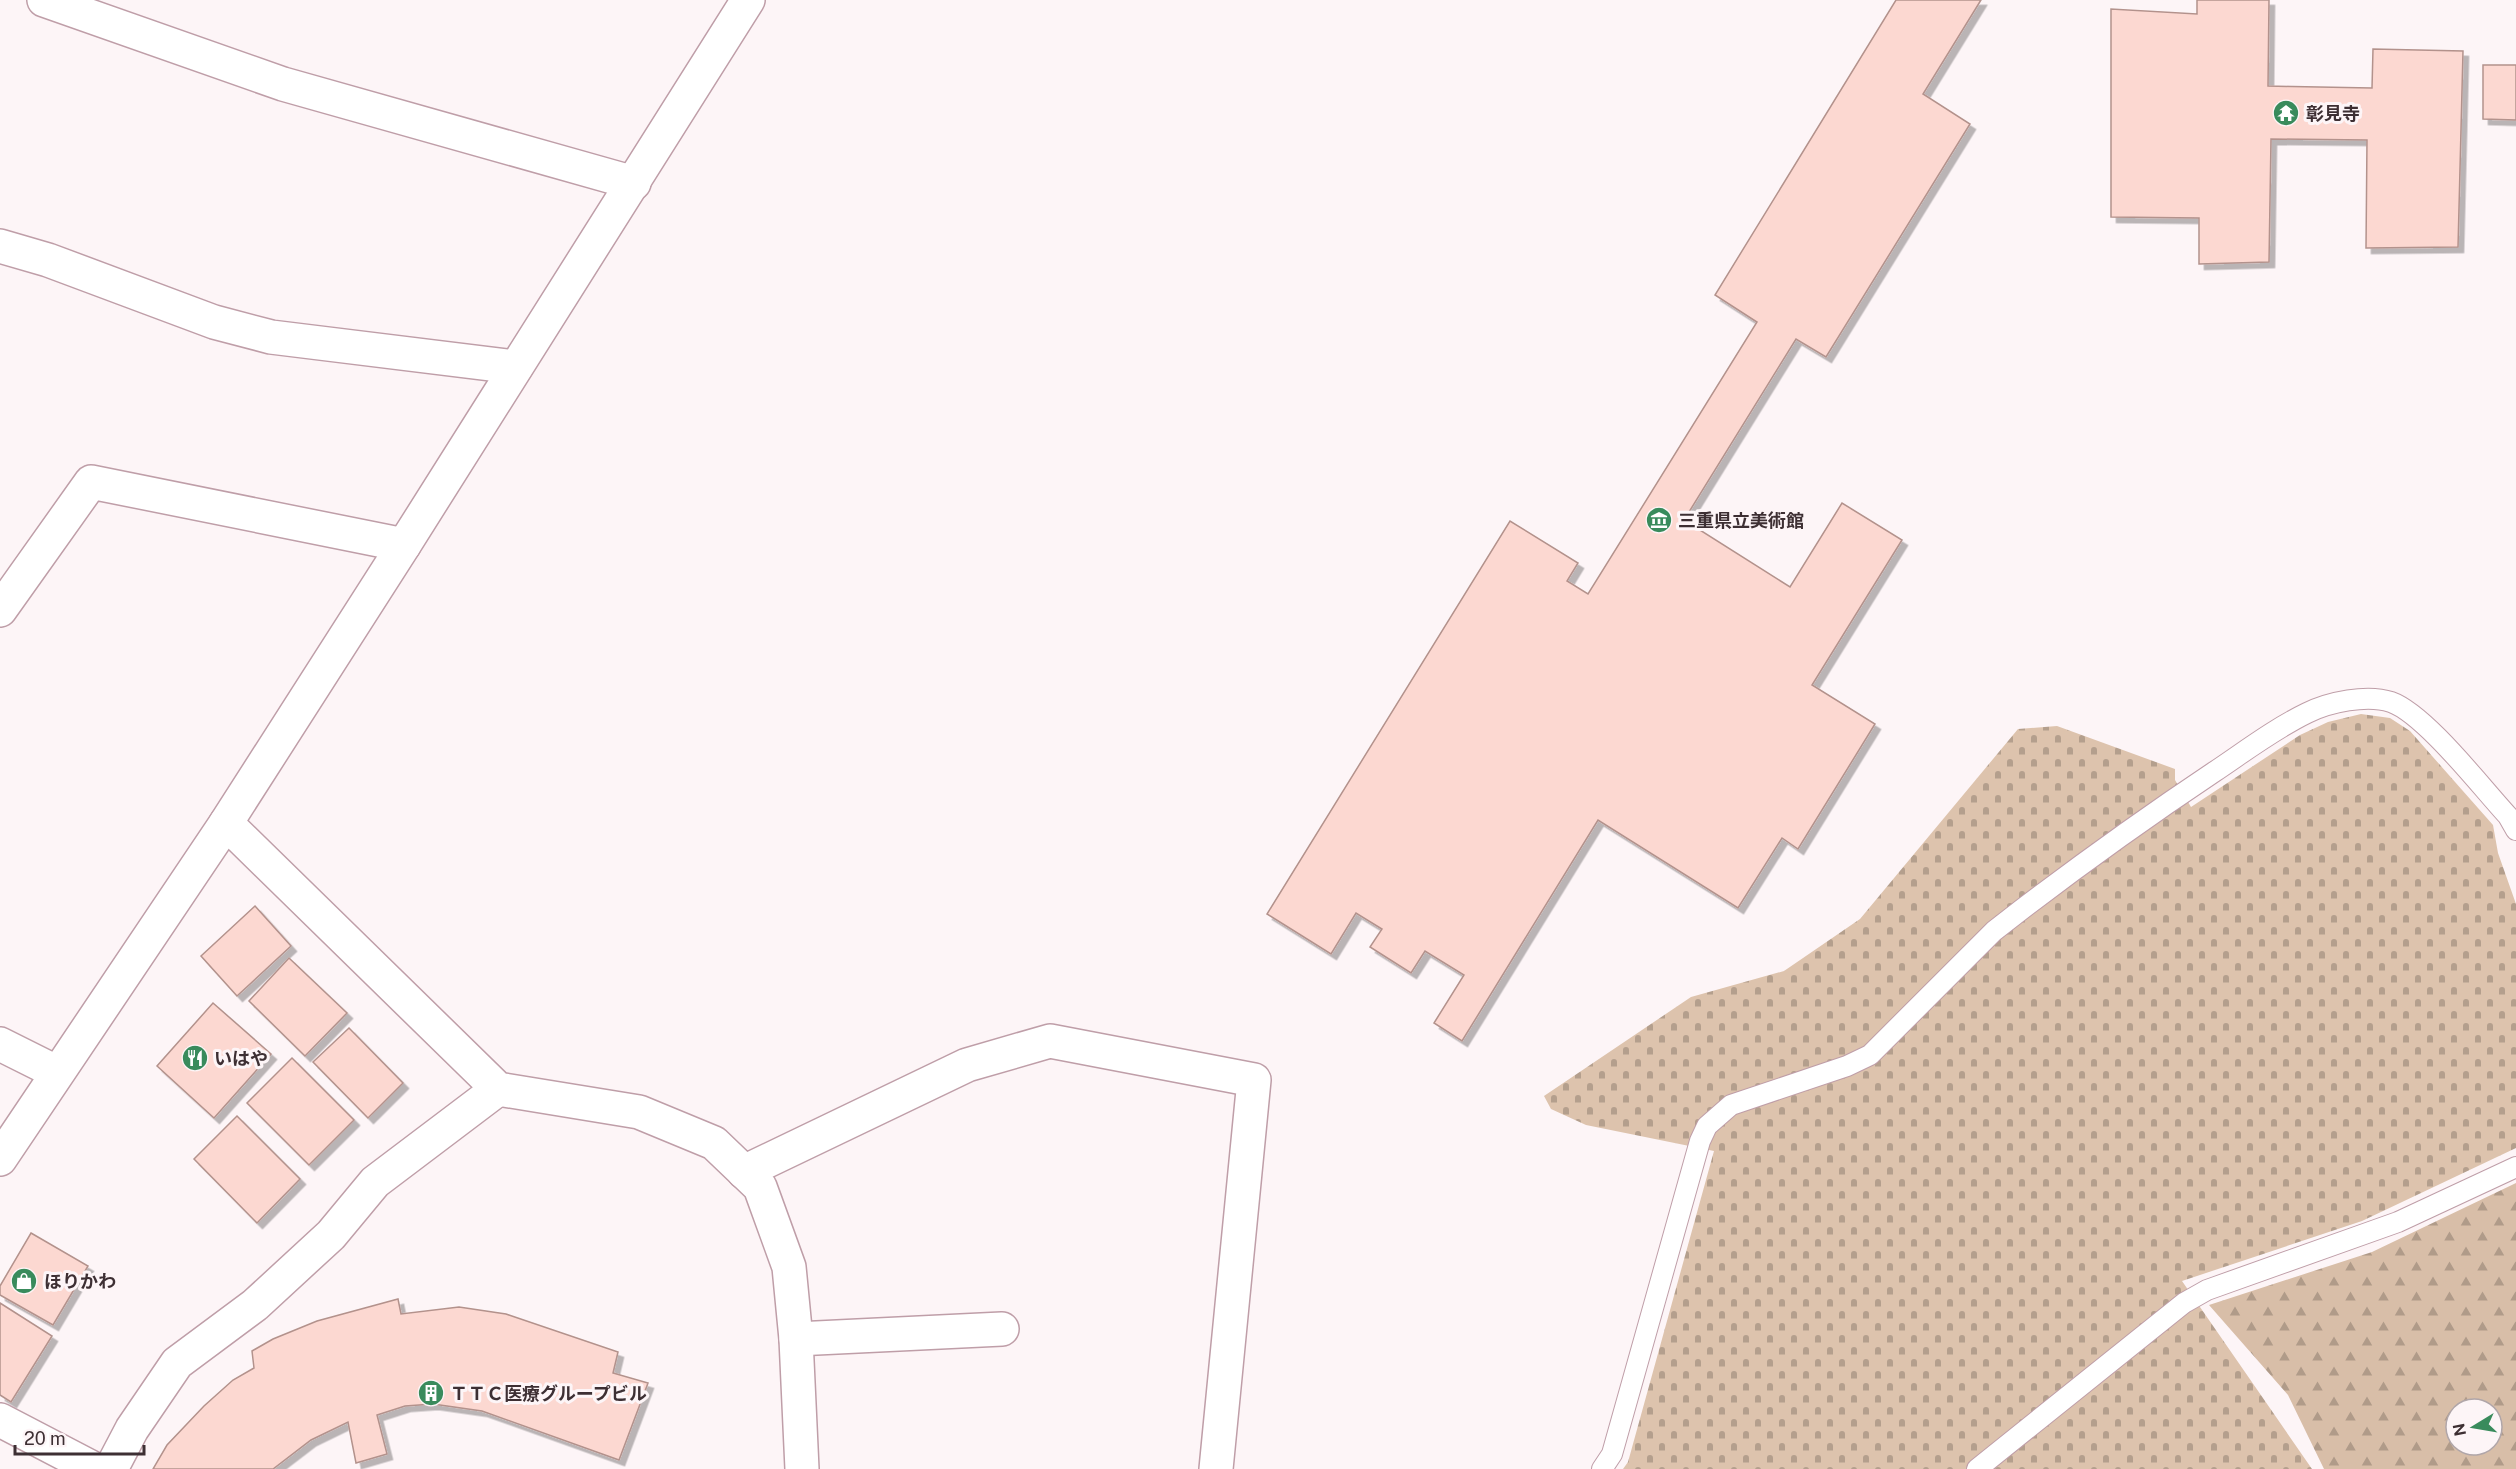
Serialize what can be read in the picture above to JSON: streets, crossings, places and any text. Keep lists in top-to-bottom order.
{
  "places": {
    "temple": ["彰見寺"],
    "museum": ["三重県立美術館"],
    "restaurant": ["いはや"],
    "shop": ["ほりかわ"],
    "building": ["ＴＴＣ医療グループビル"]
  },
  "scale_bar": "20 m",
  "north": "left"
}
